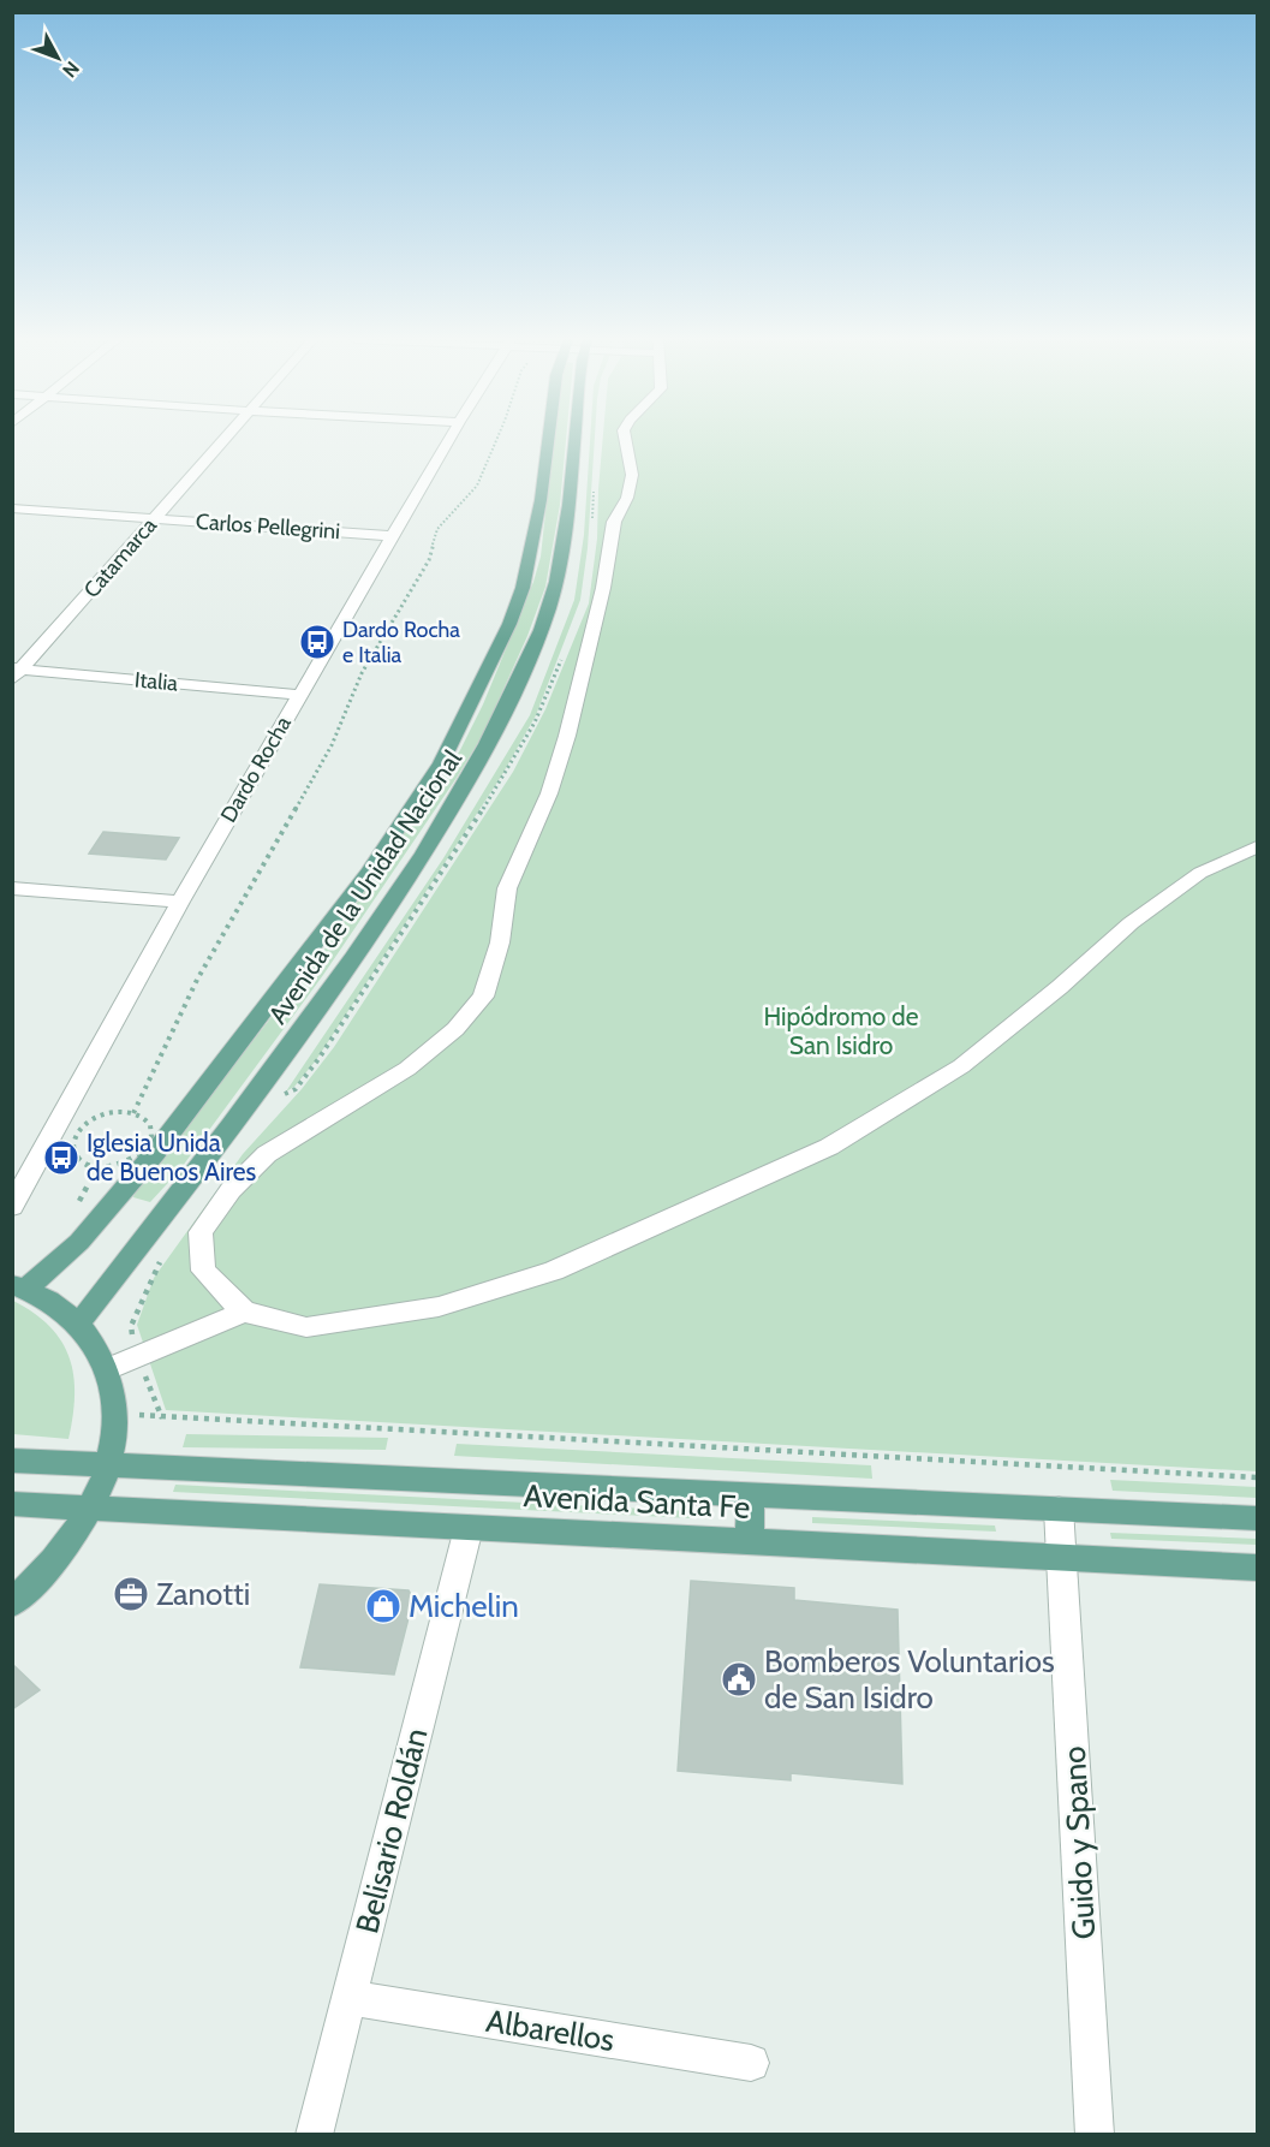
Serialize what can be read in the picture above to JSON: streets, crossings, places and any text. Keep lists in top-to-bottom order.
{
  "streets": {
    "main road": ["Avenida de la Unidad Nacional", "Avenida Santa Fe"],
    "street": [
      "Carlos Pellegrini",
      "Catamarca",
      "Italia",
      "Dardo Rocha",
      "Belisario Roldán",
      "Guido y Spano",
      "Albarellos"
    ]
  },
  "crossings": [
    ["Carlos Pellegrini", "Catamarca"],
    ["Carlos Pellegrini", "Dardo Rocha"],
    ["Catamarca", "Italia"],
    ["Italia", "Dardo Rocha"],
    ["Avenida Santa Fe", "Belisario Roldán"],
    ["Avenida Santa Fe", "Guido y Spano"],
    ["Belisario Roldán", "Albarellos"]
  ],
  "parks": ["Hipódromo de San Isidro"],
  "places": {
    "bus stop": ["Dardo Rocha e Italia", "Iglesia Unida de Buenos Aires"],
    "office": ["Zanotti"],
    "shop": ["Michelin"],
    "public building": ["Bomberos Voluntarios de San Isidro"]
  },
  "north": "bottom right"
}
